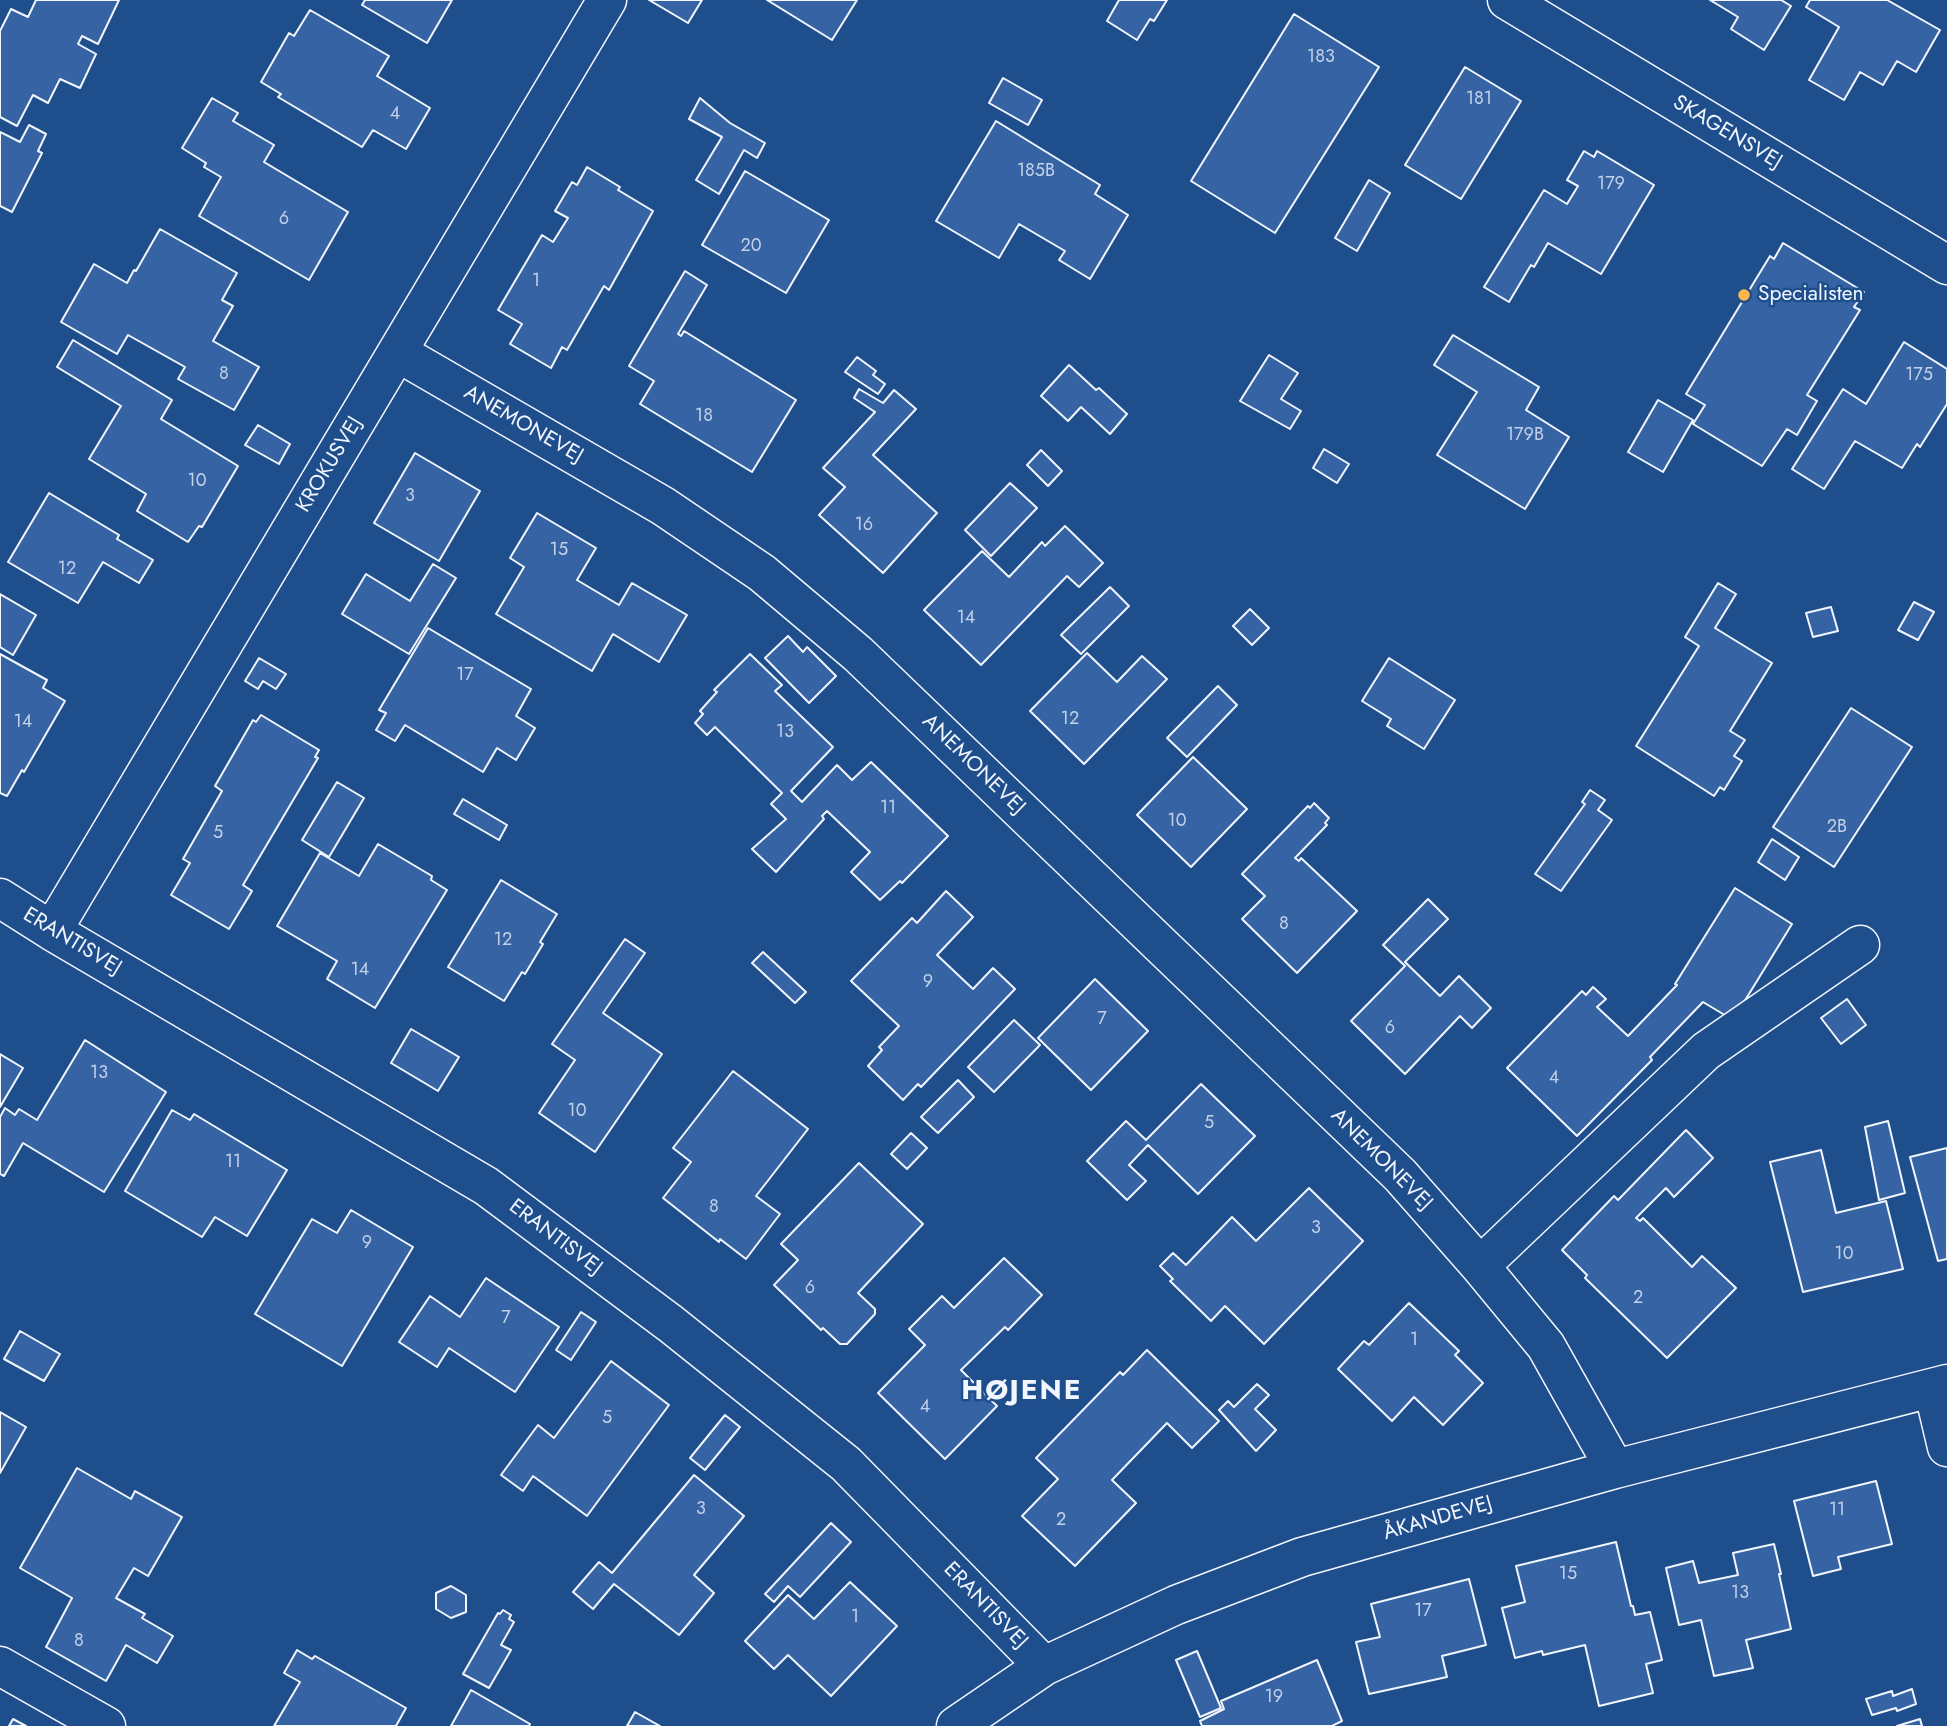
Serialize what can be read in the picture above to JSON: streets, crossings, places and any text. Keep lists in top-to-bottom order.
{
  "streets": {
    "street": [
      "SKAGENSVEJ",
      "ANEMONEVEJ",
      "KROKUSVEJ",
      "ERANTISVEJ",
      "ÅKANDEVEJ"
    ]
  },
  "crossings": [
    ["ANEMONEVEJ", "KROKUSVEJ"],
    ["ANEMONEVEJ", "ÅKANDEVEJ"],
    ["KROKUSVEJ", "ERANTISVEJ"],
    ["ERANTISVEJ", "ÅKANDEVEJ"]
  ],
  "districts": ["HØJENE"],
  "places": ["Specialisten"],
  "house_numbers": [
    "183",
    "181",
    "4",
    "185B",
    "179",
    "6",
    "20",
    "1",
    "8",
    "175",
    "18",
    "179B",
    "10",
    "3",
    "16",
    "15",
    "12",
    "14",
    "17",
    "12",
    "14",
    "13",
    "11",
    "10",
    "2B",
    "5",
    "8",
    "12",
    "14",
    "9",
    "7",
    "6",
    "13",
    "4",
    "10",
    "5",
    "11",
    "8",
    "3",
    "9",
    "10",
    "6",
    "2",
    "7",
    "1",
    "4",
    "5",
    "3",
    "11",
    "2",
    "15",
    "13",
    "17",
    "1",
    "8",
    "19"
  ]
}
